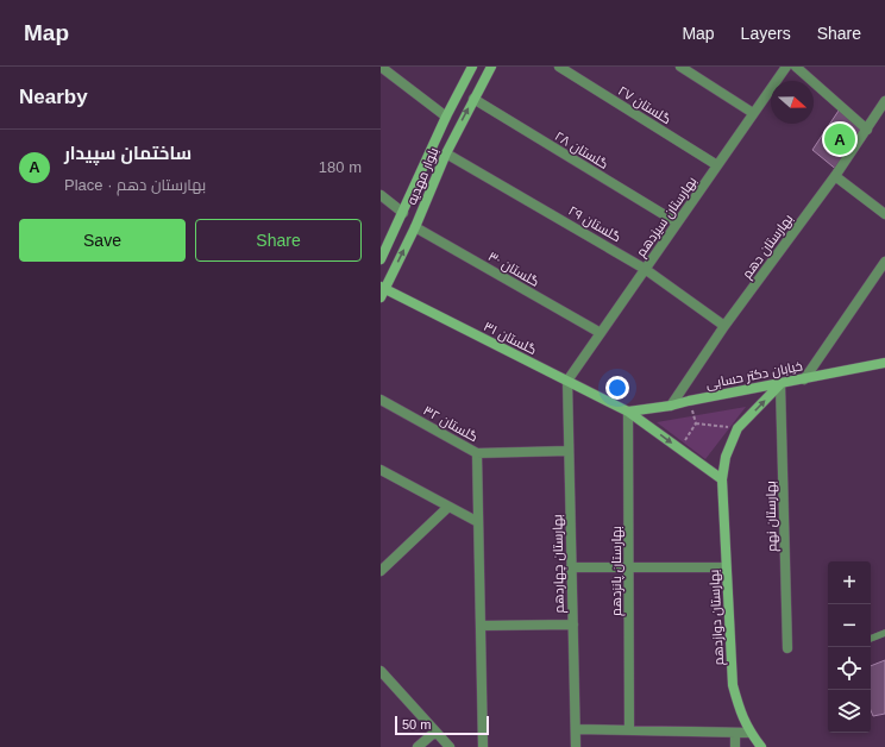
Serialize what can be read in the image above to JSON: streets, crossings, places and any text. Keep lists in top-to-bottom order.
{
  "streets": {
    "street": [
      "گلستان ۲۷",
      "گلستان ۲۸",
      "بلوار مهدیه",
      "بهارستان سیزدهم",
      "گلستان ۲۹",
      "بهارستان دهم",
      "گلستان ۳۰",
      "گلستان ۳۱",
      "خیابان دکتر حسابی",
      "گلستان ۳۲",
      "بهارستان نهم",
      "بهارستان چهاردهم",
      "بهارستان پانزدهم",
      "بهارستان دوازدهم"
    ]
  },
  "crossings": [
    ["گلستان ۲۷", "بهارستان سیزدهم"],
    ["گلستان ۲۸", "بلوار مهدیه"],
    ["گلستان ۲۸", "بهارستان سیزدهم"],
    ["بلوار مهدیه", "گلستان ۲۹"],
    ["بلوار مهدیه", "گلستان ۳۰"],
    ["بلوار مهدیه", "گلستان ۳۱"],
    ["بهارستان سیزدهم", "گلستان ۲۹"],
    ["بهارستان سیزدهم", "گلستان ۳۰"],
    ["بهارستان سیزدهم", "گلستان ۳۱"],
    ["بهارستان سیزدهم", "بهارستان چهاردهم"],
    ["گلستان ۲۹", "بهارستان دهم"],
    ["بهارستان دهم", "خیابان دکتر حسابی"],
    ["گلستان ۳۱", "خیابان دکتر حسابی"],
    ["گلستان ۳۱", "بهارستان چهاردهم"],
    ["گلستان ۳۱", "بهارستان پانزدهم"],
    ["گلستان ۳۱", "بهارستان دوازدهم"],
    ["خیابان دکتر حسابی", "بهارستان نهم"],
    ["خیابان دکتر حسابی", "بهارستان پانزدهم"],
    ["گلستان ۳۲", "بهارستان چهاردهم"]
  ],
  "scale_bar": "50 m",
  "north": "right",
  "page": {
    "header": "Map",
    "nav": ["Map", "Layers", "Share"],
    "heading": "Nearby",
    "pins": "A",
    "list": [
      {
        "mark": "A",
        "name": "ساختمان سپیدار",
        "note": "Place · بهارستان دهم",
        "value": "180 m"
      }
    ],
    "buttons": ["Save", "Share"],
    "map_buttons": ["+", "−"],
    "scale": "50 m"
  }
}
